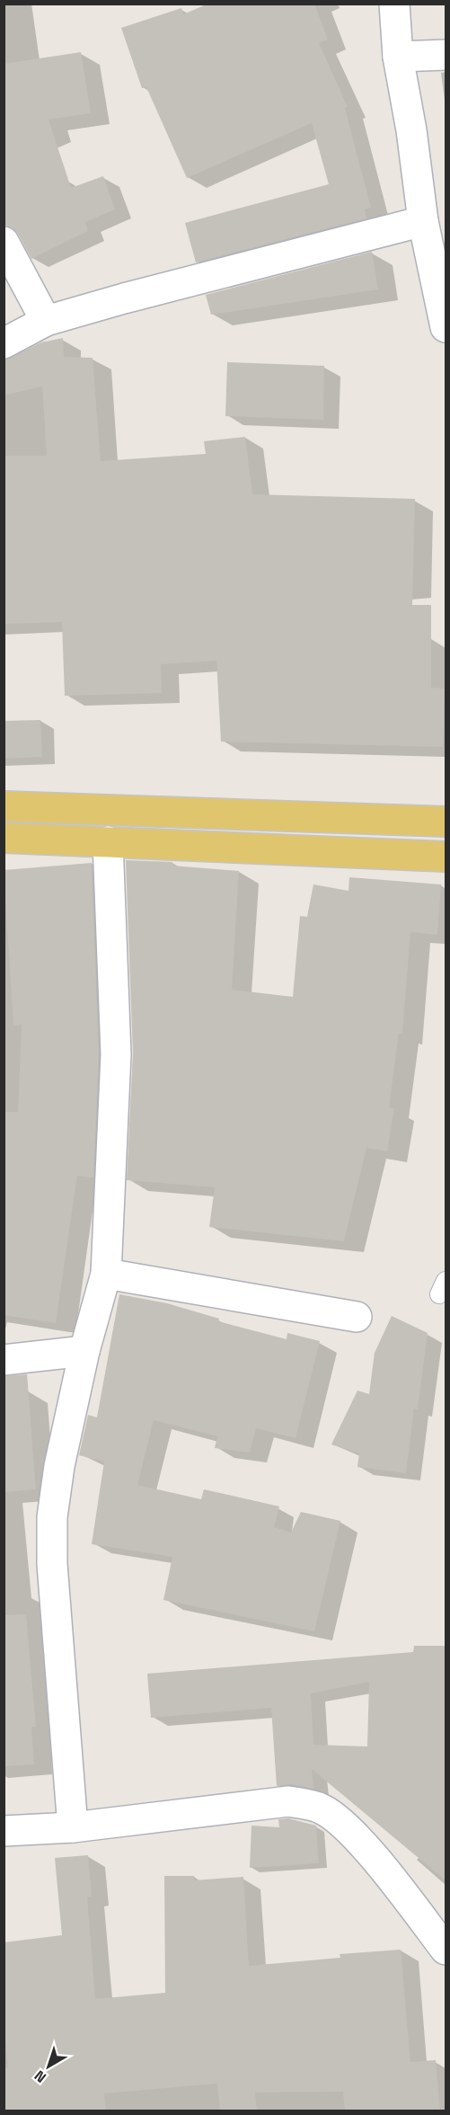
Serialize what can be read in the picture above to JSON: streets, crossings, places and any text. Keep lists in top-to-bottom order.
{
  "north": "bottom left"
}
